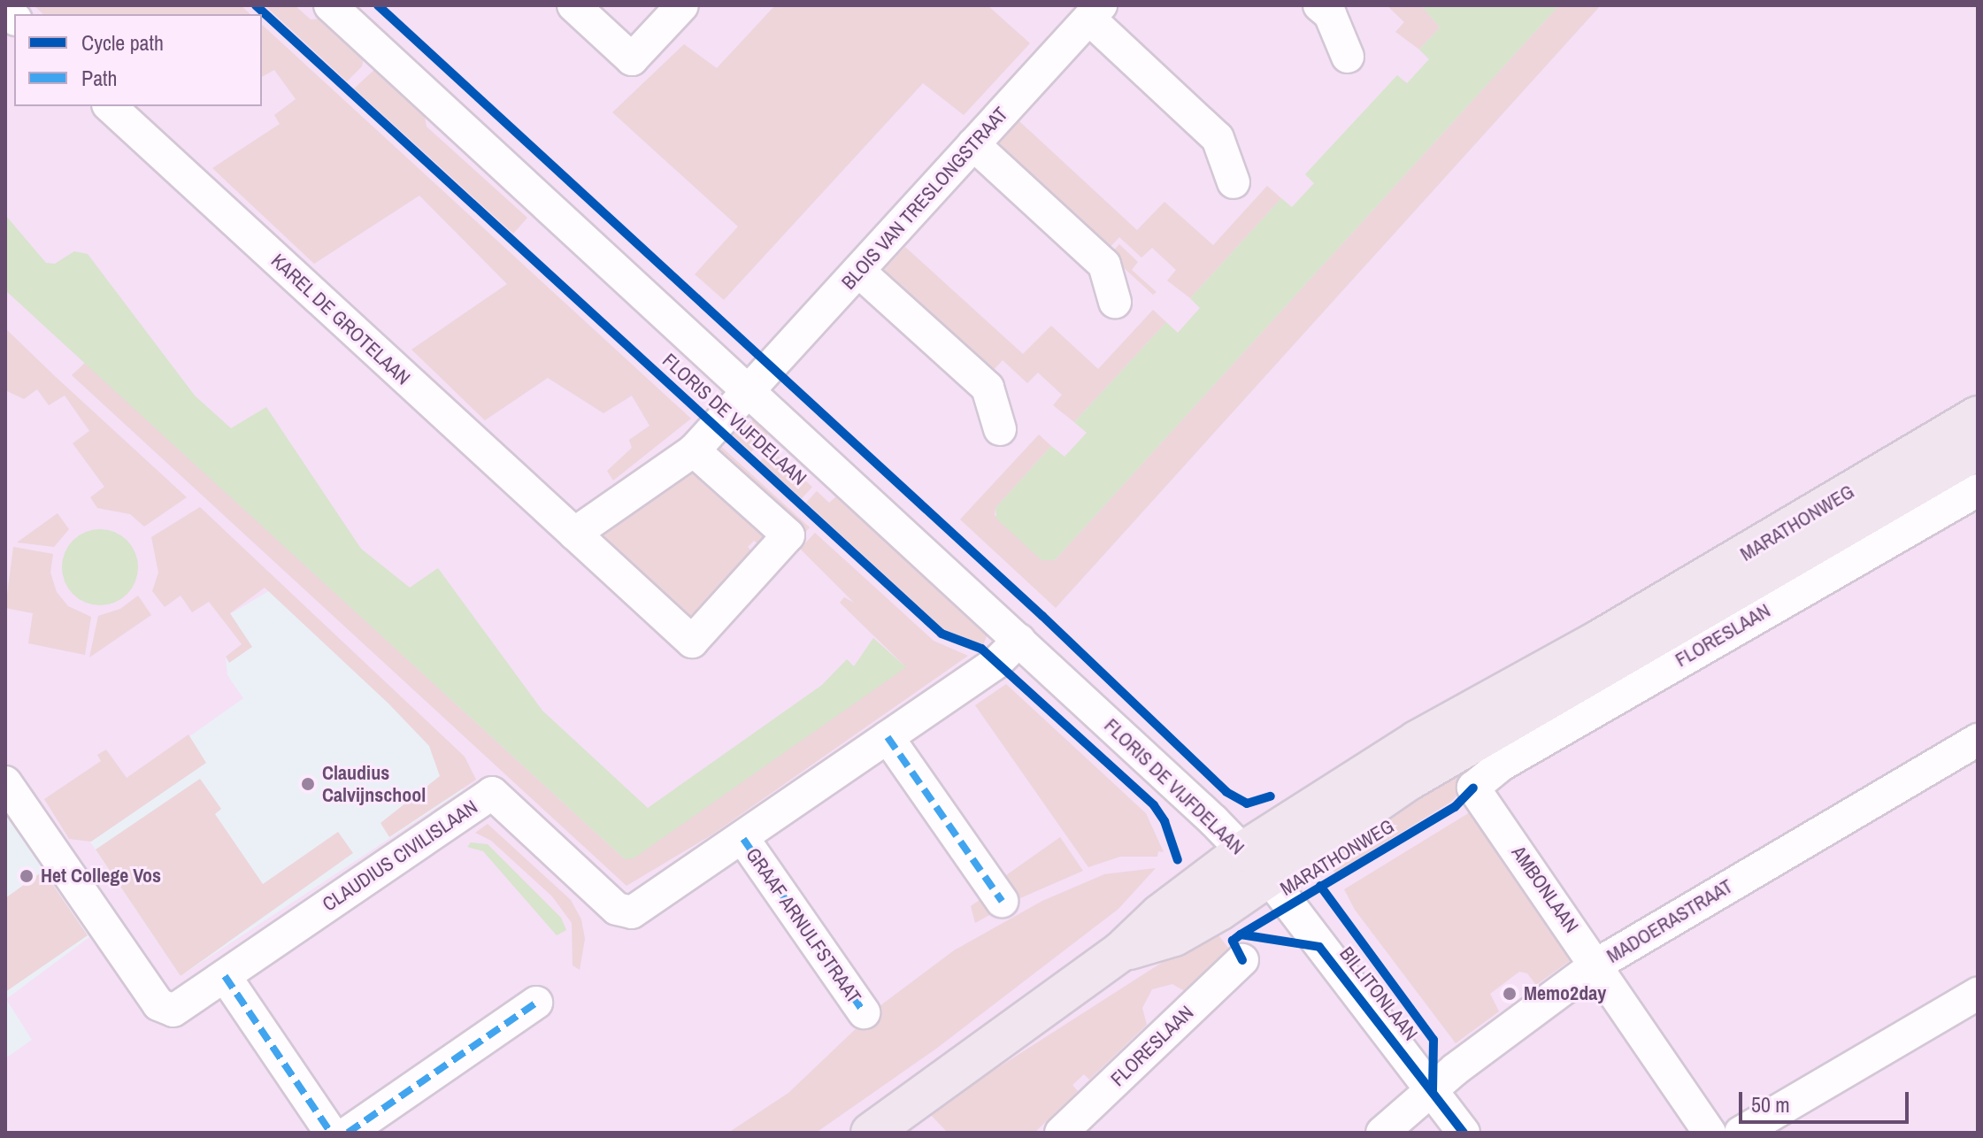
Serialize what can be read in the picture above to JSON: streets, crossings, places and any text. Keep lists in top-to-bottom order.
{
  "streets": {
    "main road": ["MARATHONWEG"],
    "street": [
      "BLOIS VAN TRESLONGSTRAAT",
      "KAREL DE GROTELAAN",
      "FLORIS DE VIJFDELAAN",
      "FLORESLAAN",
      "CLAUDIUS CIVILISLAAN",
      "AMBONLAAN",
      "MADOERASTRAAT",
      "GRAAF ARNULFSTRAAT",
      "BILLITONLAAN"
    ]
  },
  "crossings": [
    ["BLOIS VAN TRESLONGSTRAAT", "FLORIS DE VIJFDELAAN"],
    ["FLORIS DE VIJFDELAAN", "MARATHONWEG"],
    ["FLORIS DE VIJFDELAAN", "CLAUDIUS CIVILISLAAN"],
    ["FLORIS DE VIJFDELAAN", "BILLITONLAAN"],
    ["MARATHONWEG", "BILLITONLAAN"],
    ["FLORESLAAN", "AMBONLAAN"],
    ["CLAUDIUS CIVILISLAAN", "GRAAF ARNULFSTRAAT"],
    ["AMBONLAAN", "MADOERASTRAAT"],
    ["MADOERASTRAAT", "BILLITONLAAN"]
  ],
  "places": ["Claudius Calvijnschool", "Het College Vos", "Memo2day"],
  "legend": ["Cycle path", "Path"],
  "scale_bar": "50 m"
}
